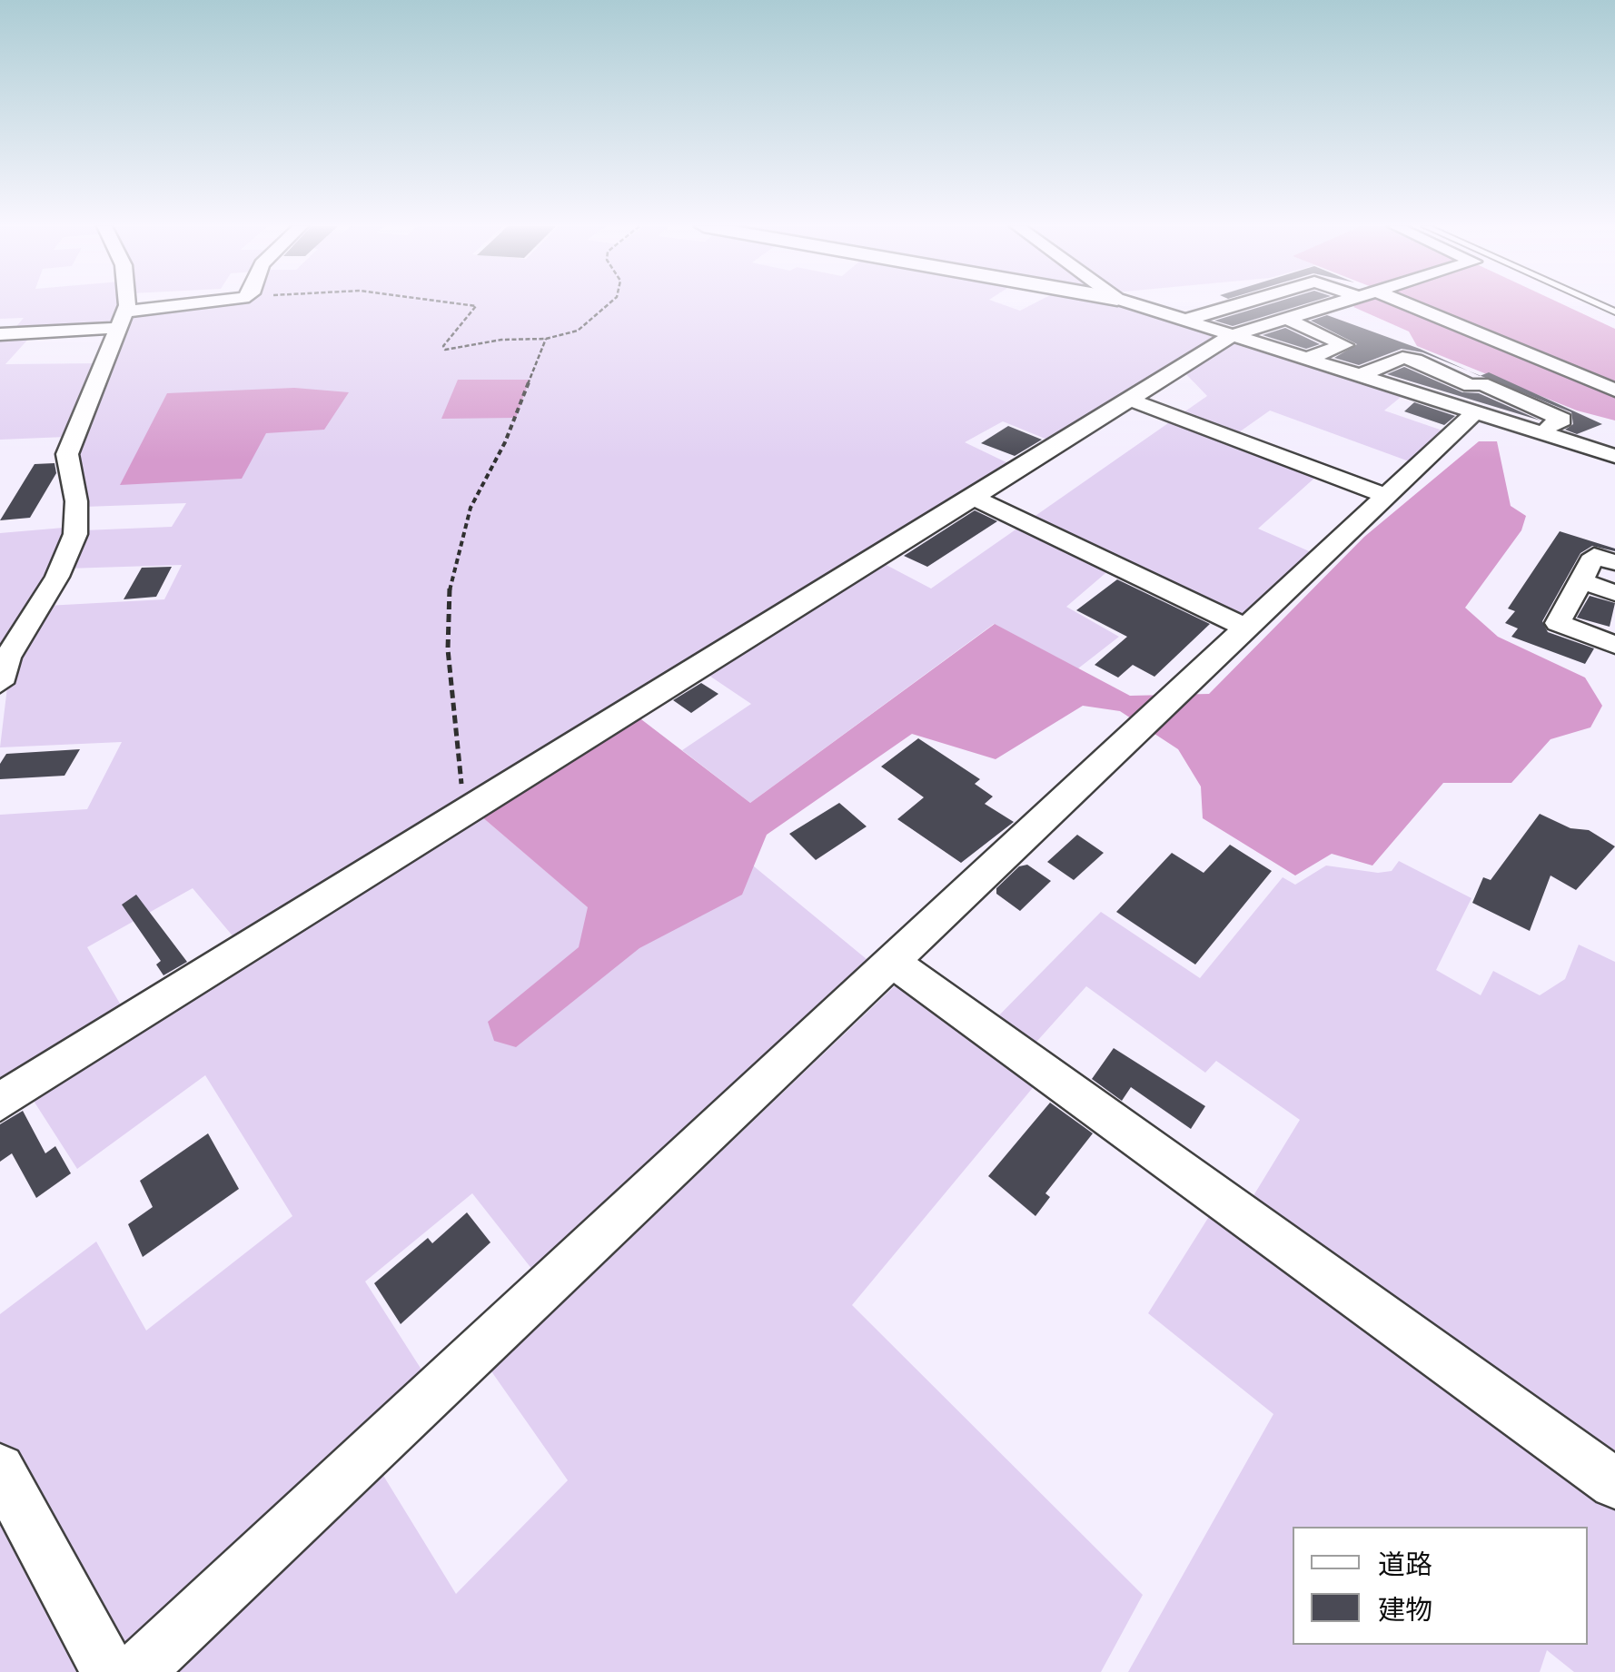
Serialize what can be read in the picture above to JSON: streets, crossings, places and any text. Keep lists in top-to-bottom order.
{
  "legend": ["道路", "建物"]
}
